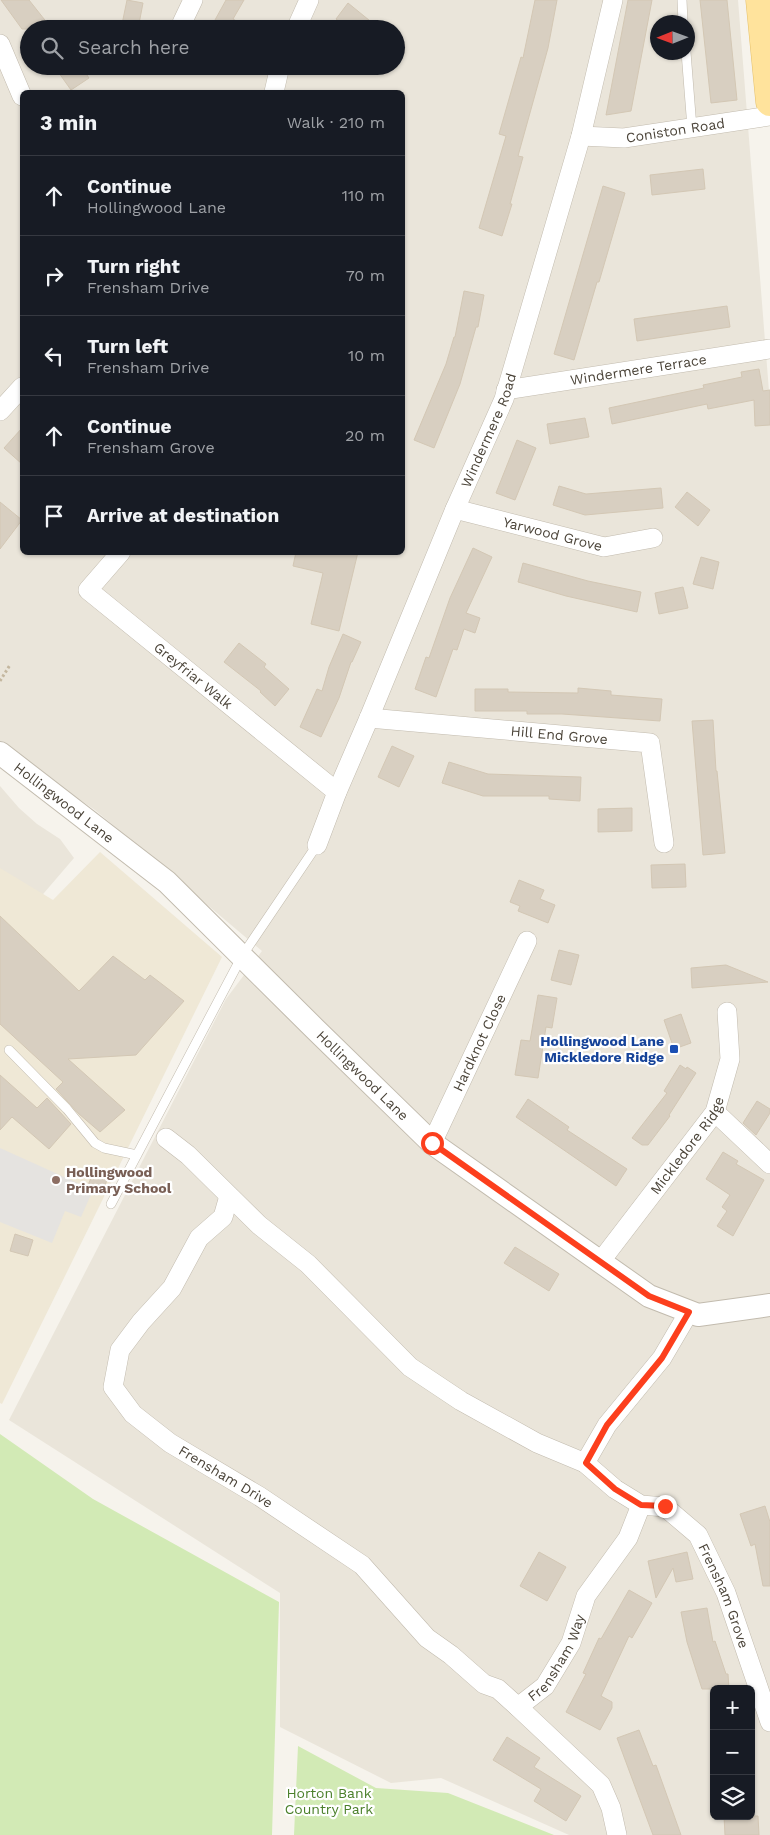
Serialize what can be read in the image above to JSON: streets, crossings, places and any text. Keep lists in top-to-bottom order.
{
  "streets": {
    "street": [
      "Coniston Road",
      "Windermere Terrace",
      "Windermere Road",
      "Yarwood Grove",
      "Greyfriar Walk",
      "Hill End Grove",
      "Hollingwood Lane",
      "Hardknot Close",
      "Mickledore Ridge",
      "Frensham Drive",
      "Frensham Grove",
      "Frensham Way"
    ]
  },
  "crossings": [
    ["Coniston Road", "Windermere Road"],
    ["Windermere Terrace", "Windermere Road"],
    ["Windermere Road", "Yarwood Grove"],
    ["Windermere Road", "Greyfriar Walk"],
    ["Windermere Road", "Hill End Grove"],
    ["Hollingwood Lane", "Hardknot Close"],
    ["Hollingwood Lane", "Mickledore Ridge"],
    ["Frensham Drive", "Frensham Way"],
    ["Frensham Grove", "Frensham Way"]
  ],
  "parks": ["Horton Bank Country Park"],
  "places": {
    "transit": ["Hollingwood Lane Mickledore Ridge"],
    "other": ["Hollingwood Primary School"]
  },
  "north": "left",
  "page": {
    "search": "Search here",
    "heading": ["3 min", "Walk · 210 m"],
    "list": [
      ["Continue", "Hollingwood Lane", "110 m"],
      ["Turn right", "Frensham Drive", "70 m"],
      ["Turn left", "Frensham Drive", "10 m"],
      ["Continue", "Frensham Grove", "20 m"],
      "Arrive at destination"
    ],
    "map_buttons": ["+", "−"]
  }
}
